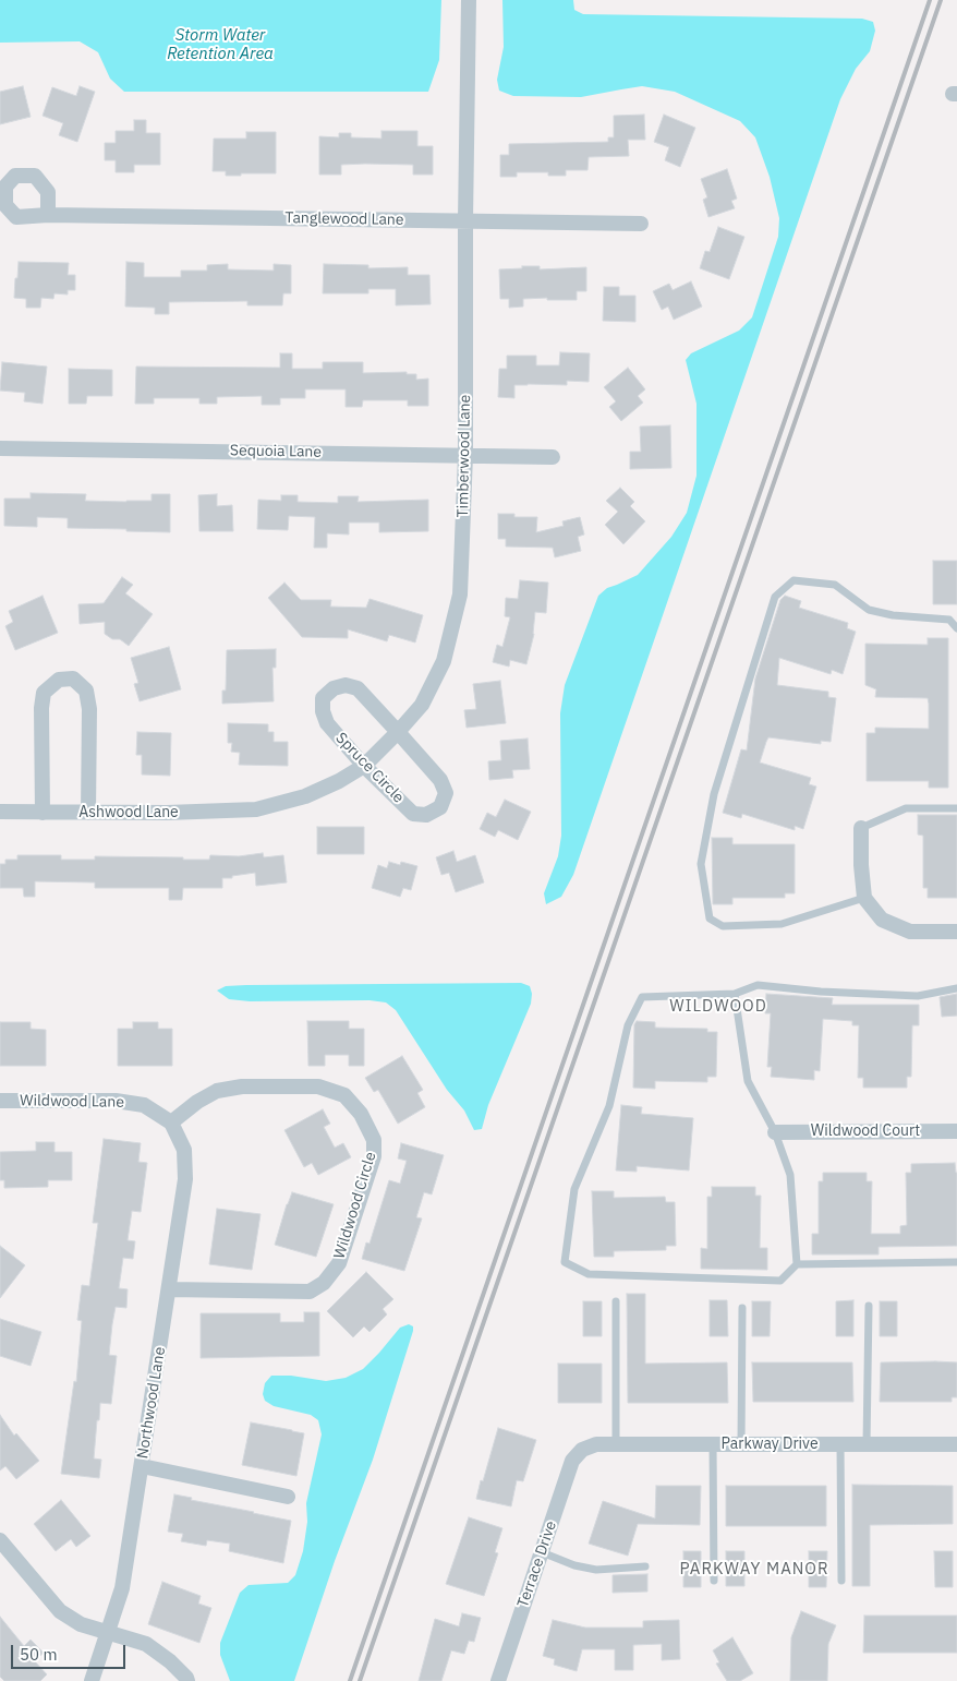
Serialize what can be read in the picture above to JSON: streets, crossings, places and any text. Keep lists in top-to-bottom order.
{
  "streets": {
    "street": [
      "Tanglewood Lane",
      "Sequoia Lane",
      "Timberwood Lane",
      "Spruce Circle",
      "Ashwood Lane",
      "Wildwood Lane",
      "Wildwood Court",
      "Wildwood Circle",
      "Northwood Lane",
      "Parkway Drive",
      "Terrace Drive"
    ]
  },
  "crossings": [
    ["Tanglewood Lane", "Timberwood Lane"],
    ["Sequoia Lane", "Timberwood Lane"],
    ["Timberwood Lane", "Spruce Circle"],
    ["Timberwood Lane", "Ashwood Lane"],
    ["Wildwood Lane", "Wildwood Circle"],
    ["Wildwood Lane", "Northwood Lane"],
    ["Wildwood Circle", "Northwood Lane"],
    ["Parkway Drive", "Terrace Drive"]
  ],
  "districts": ["WILDWOOD", "PARKWAY MANOR"],
  "water": ["Storm Water Retention Area"],
  "scale_bar": "50 m"
}
